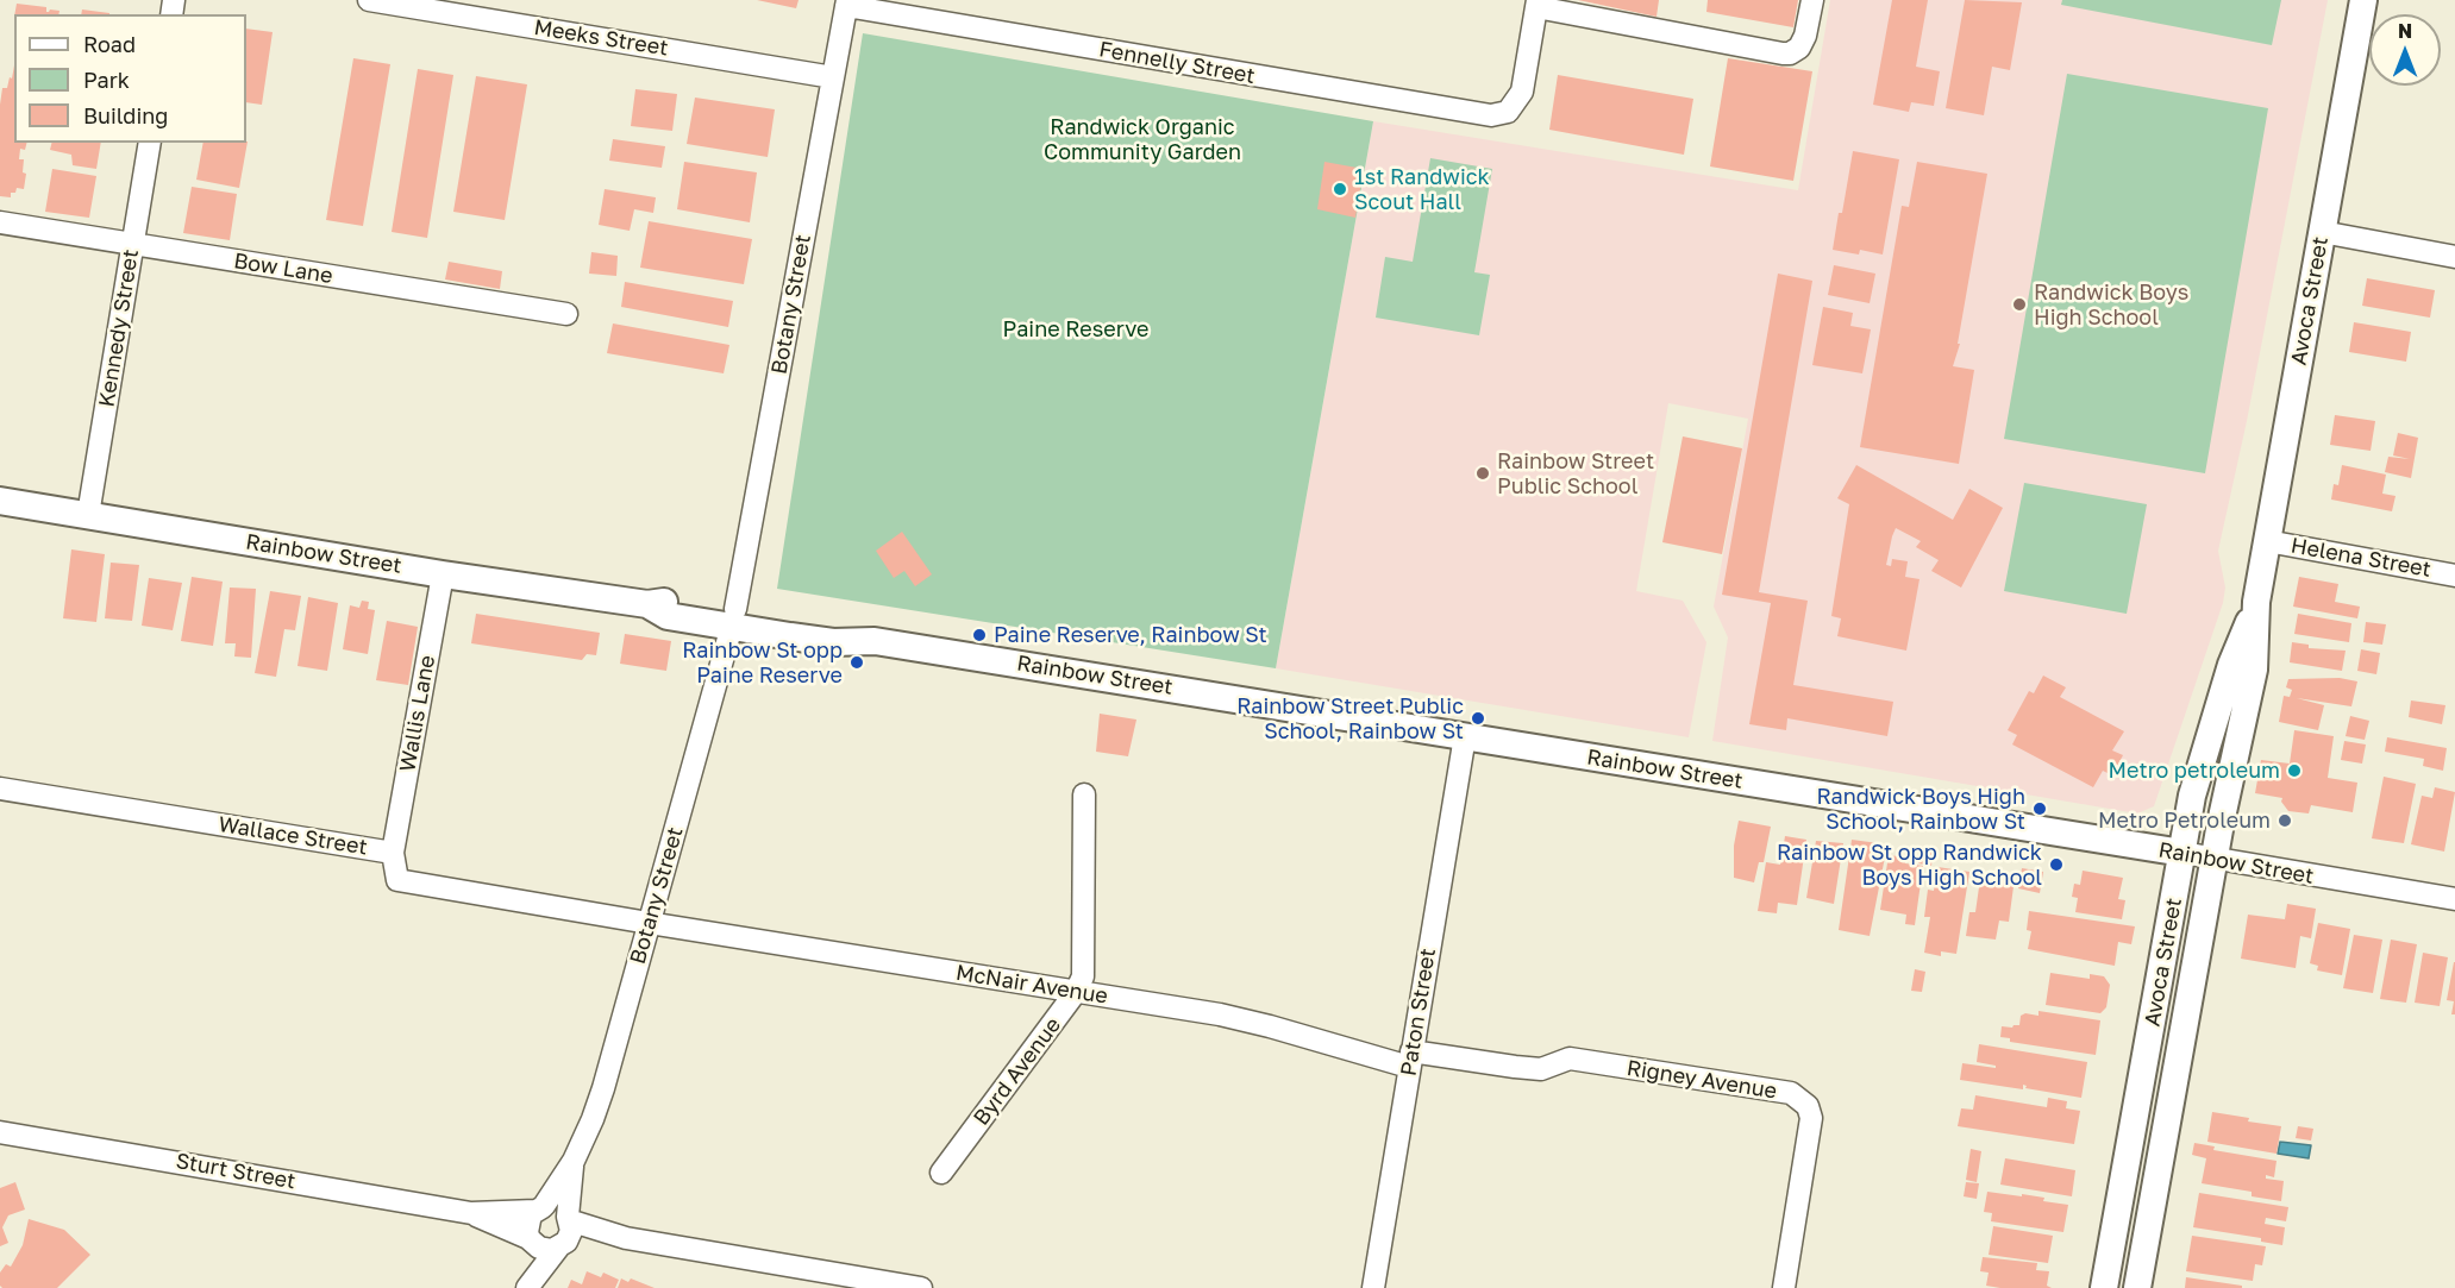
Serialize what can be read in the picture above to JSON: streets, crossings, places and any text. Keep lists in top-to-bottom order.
{
  "streets": {
    "main road": ["Avoca Street", "Rainbow Street"],
    "street": [
      "Meeks Street",
      "Fennelly Street",
      "Bow Lane",
      "Botany Street",
      "Kennedy Street",
      "Helena Street",
      "Wallis Lane",
      "Wallace Street",
      "McNair Avenue",
      "Paton Street",
      "Byrd Avenue",
      "Rigney Avenue",
      "Sturt Street"
    ]
  },
  "crossings": [
    ["Meeks Street", "Botany Street"],
    ["Fennelly Street", "Botany Street"],
    ["Bow Lane", "Kennedy Street"],
    ["Avoca Street", "Rainbow Street"],
    ["Avoca Street", "Helena Street"],
    ["Botany Street", "Rainbow Street"],
    ["Botany Street", "Wallace Street"],
    ["Botany Street", "McNair Avenue"],
    ["Botany Street", "Sturt Street"],
    ["Kennedy Street", "Rainbow Street"],
    ["Rainbow Street", "Wallis Lane"],
    ["Rainbow Street", "Paton Street"],
    ["Wallis Lane", "Wallace Street"],
    ["Wallace Street", "McNair Avenue"],
    ["McNair Avenue", "Paton Street"],
    ["McNair Avenue", "Byrd Avenue"],
    ["McNair Avenue", "Rigney Avenue"],
    ["Paton Street", "Rigney Avenue"]
  ],
  "parks": ["Randwick Organic Community Garden", "Paine Reserve"],
  "places": [
    "1st Randwick Scout Hall",
    "Randwick Boys High School",
    "Rainbow Street Public School",
    "Paine Reserve, Rainbow St",
    "Rainbow St opp Paine Reserve",
    "Rainbow Street Public School, Rainbow St",
    "Metro petroleum",
    "Randwick Boys High School, Rainbow St",
    "Metro Petroleum",
    "Rainbow St opp Randwick Boys High School"
  ],
  "legend": ["Road", "Park", "Building"],
  "north": "top"
}
